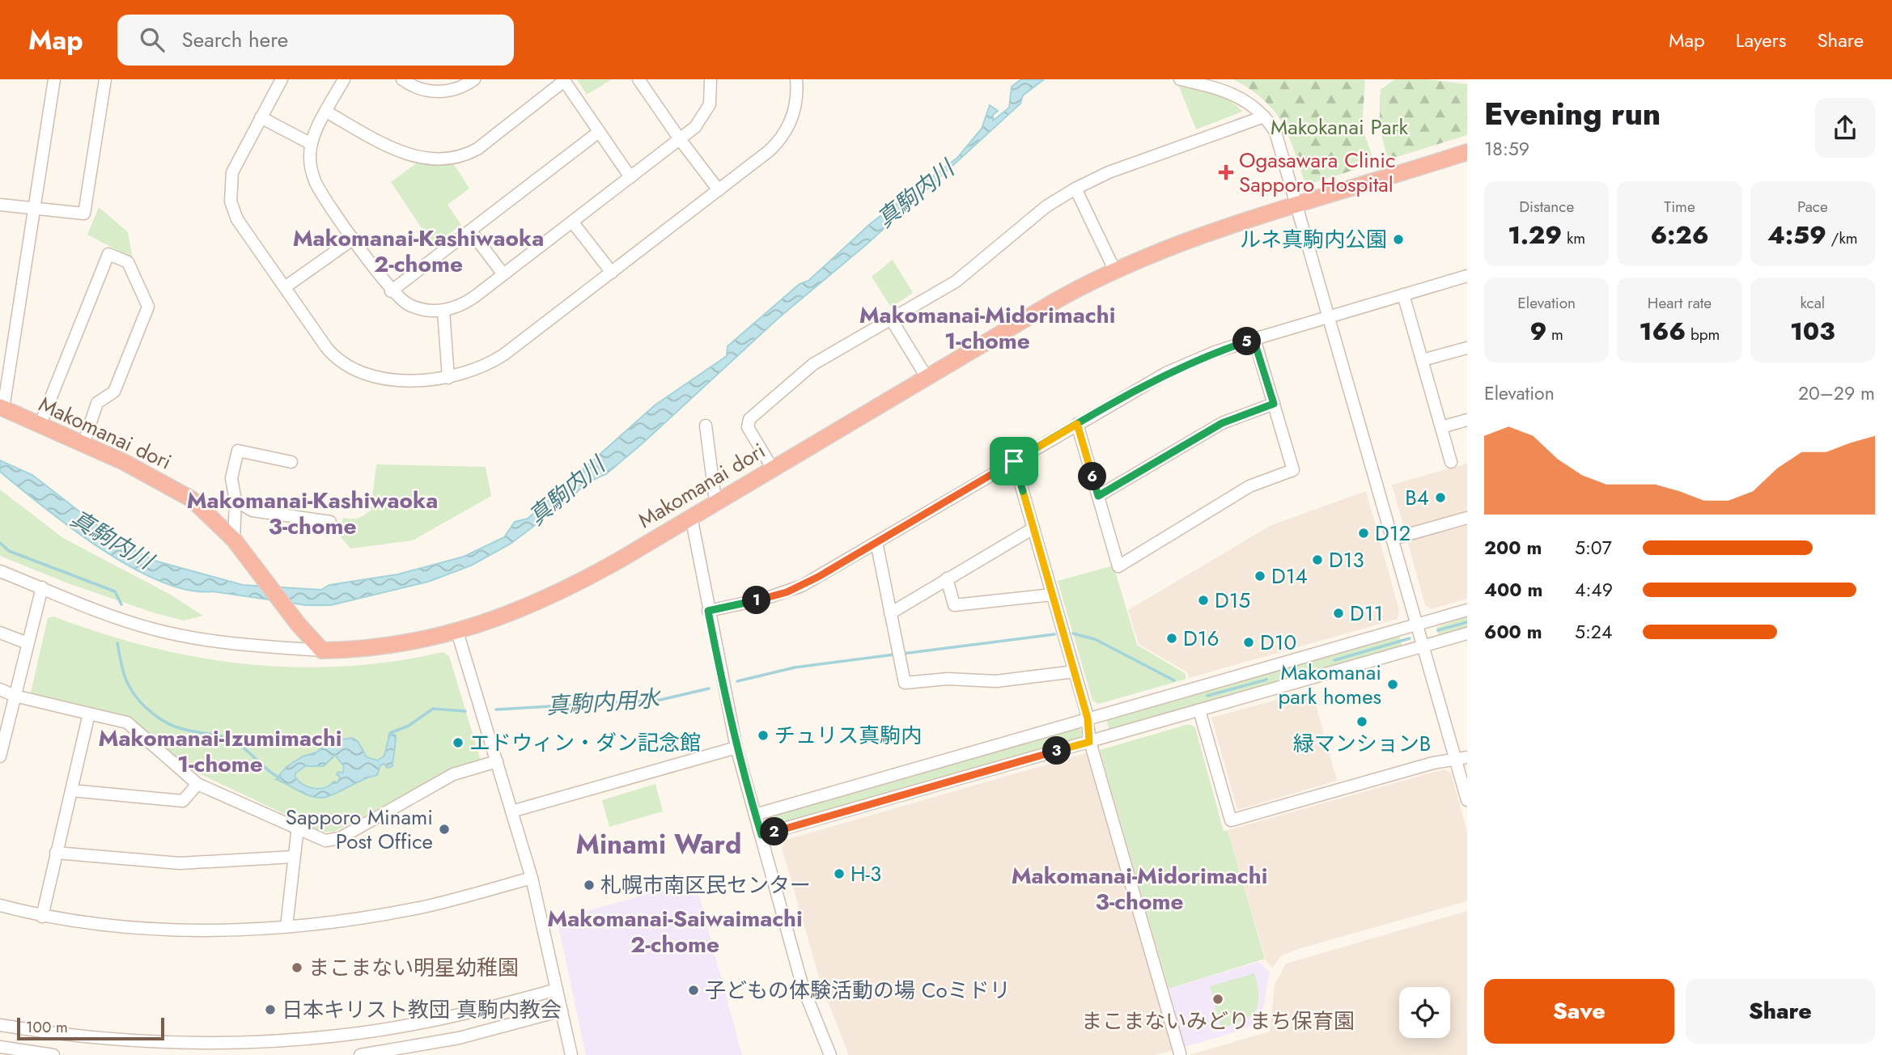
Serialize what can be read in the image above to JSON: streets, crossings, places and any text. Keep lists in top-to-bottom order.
{
  "streets": {
    "highway": ["Makomanai dori"]
  },
  "districts": [
    "Makomanai-Kashiwaoka 2-chome",
    "Makomanai-Midorimachi 1-chome",
    "Makomanai-Kashiwaoka 3-chome",
    "Makomanai-Izumimachi 1-chome",
    "Minami Ward",
    "Makomanai-Midorimachi 3-chome",
    "Makomanai-Saiwaimachi 2-chome"
  ],
  "water": ["真駒内川", "真駒内用水"],
  "parks": ["Makokanai Park"],
  "places": {
    "health": ["Ogasawara Clinic Sapporo Hospital"],
    "other": [
      "ルネ真駒内公園",
      "B4",
      "D12",
      "D13",
      "D14",
      "D15",
      "D11",
      "D16",
      "D10",
      "Makomanai park homes",
      "緑マンションB",
      "チュリス真駒内",
      "エドウィン・ダン記念館",
      "Sapporo Minami Post Office",
      "H-3",
      "札幌市南区民センター",
      "まこまない明星幼稚園",
      "子どもの体験活動の場 Coミドリ",
      "まこまないみどりまち保育園",
      "日本キリスト教団 真駒内教会"
    ]
  },
  "scale_bar": "100 m",
  "page": {
    "header": "Map",
    "search": "Search here",
    "nav": ["Map", "Layers", "Share"],
    "heading": ["Evening run", "18:59"],
    "stats": [
      ["Distance", "1.29 km"],
      ["Time", "6:26"],
      ["Pace", "4:59 /km"],
      ["Elevation", "9 m"],
      ["Heart rate", "166 bpm"],
      ["kcal", "103"]
    ],
    "pins": [
      "5",
      "6",
      "1",
      "3",
      "2"
    ],
    "chart": ["Elevation", "20–29 m"],
    "list": [
      {
        "name": "200 m",
        "note": "5:07"
      },
      {
        "name": "400 m",
        "note": "4:49"
      },
      {
        "name": "600 m",
        "note": "5:24"
      }
    ],
    "buttons": ["Save", "Share"],
    "scale": "100 m"
  }
}
